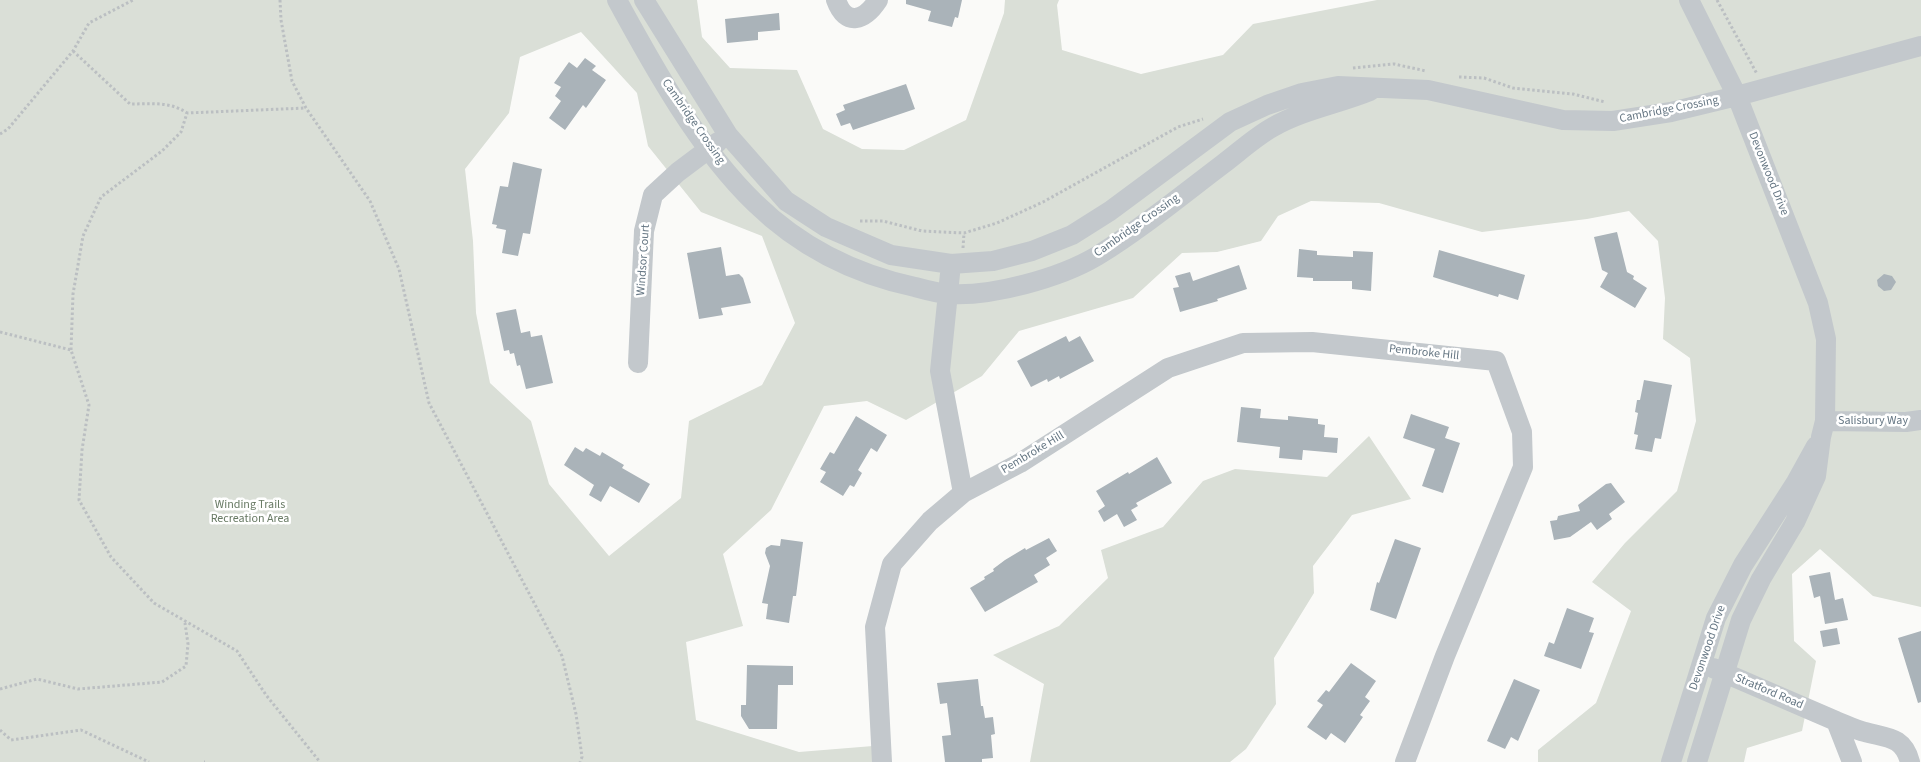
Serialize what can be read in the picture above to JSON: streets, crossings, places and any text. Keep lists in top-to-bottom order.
{
  "streets": {
    "street": [
      "Cambridge Crossing",
      "Devonwood Drive",
      "Windsor Court",
      "Pembroke Hill",
      "Salisbury Way",
      "Stratford Road"
    ]
  },
  "crossings": [
    ["Cambridge Crossing", "Devonwood Drive"],
    ["Cambridge Crossing", "Windsor Court"],
    ["Devonwood Drive", "Salisbury Way"],
    ["Devonwood Drive", "Stratford Road"]
  ],
  "parks": ["Winding Trails Recreation Area"]
}
